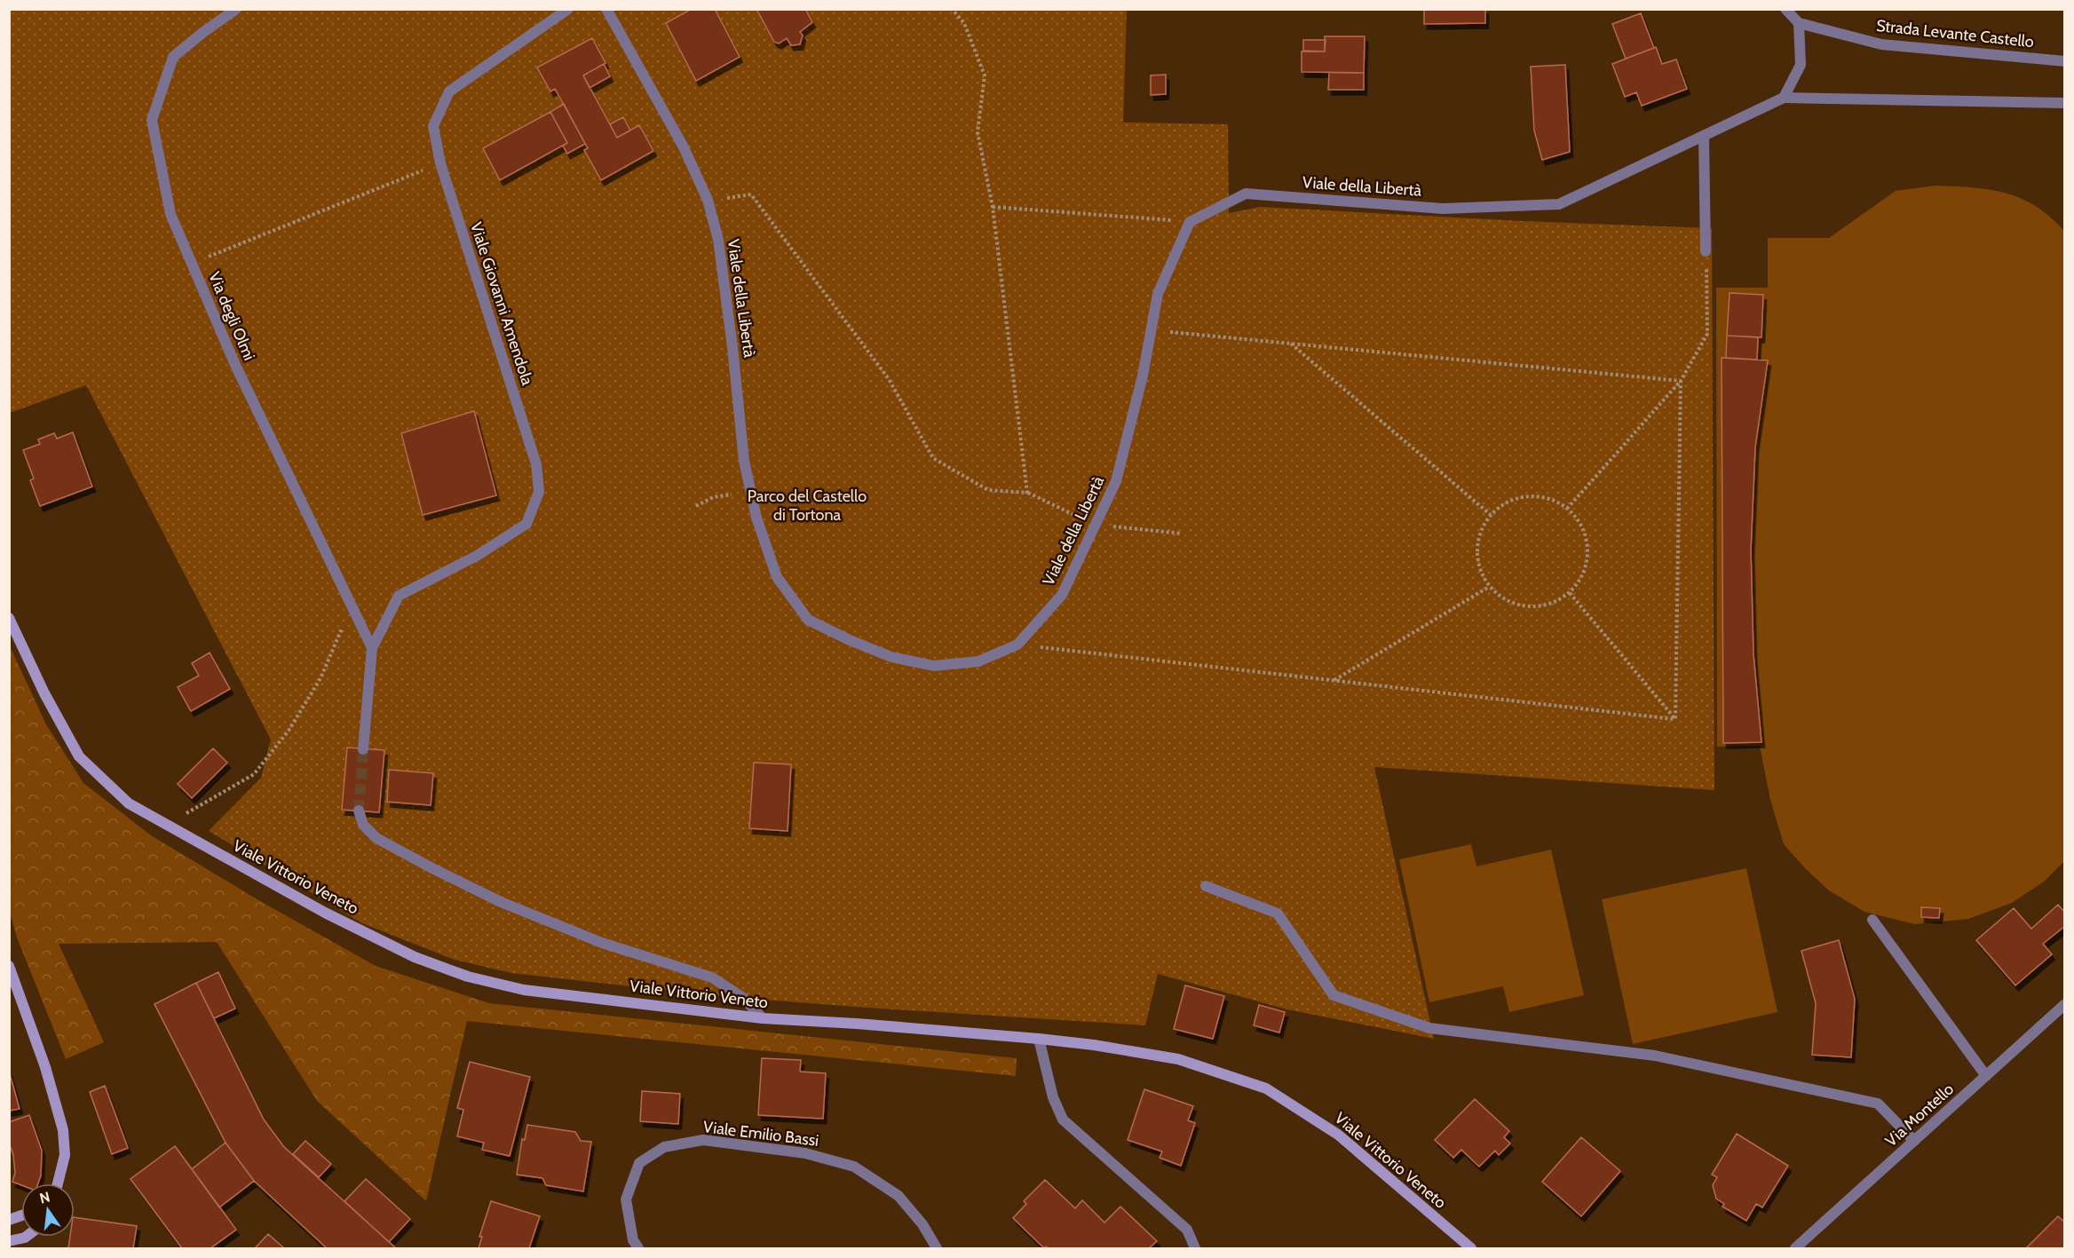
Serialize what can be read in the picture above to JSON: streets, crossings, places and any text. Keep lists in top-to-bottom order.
{
  "streets": {
    "street": [
      "Strada Levante Castello",
      "Viale della Libertà",
      "Viale Giovanni Amendola",
      "Via degli Olmi",
      "Viale Vittorio Veneto",
      "Via Montello",
      "Viale Emilio Bassi"
    ]
  },
  "crossings": [
    ["Viale Giovanni Amendola", "Via degli Olmi"]
  ],
  "parks": ["Parco del Castello di Tortona"],
  "north": "top"
}
